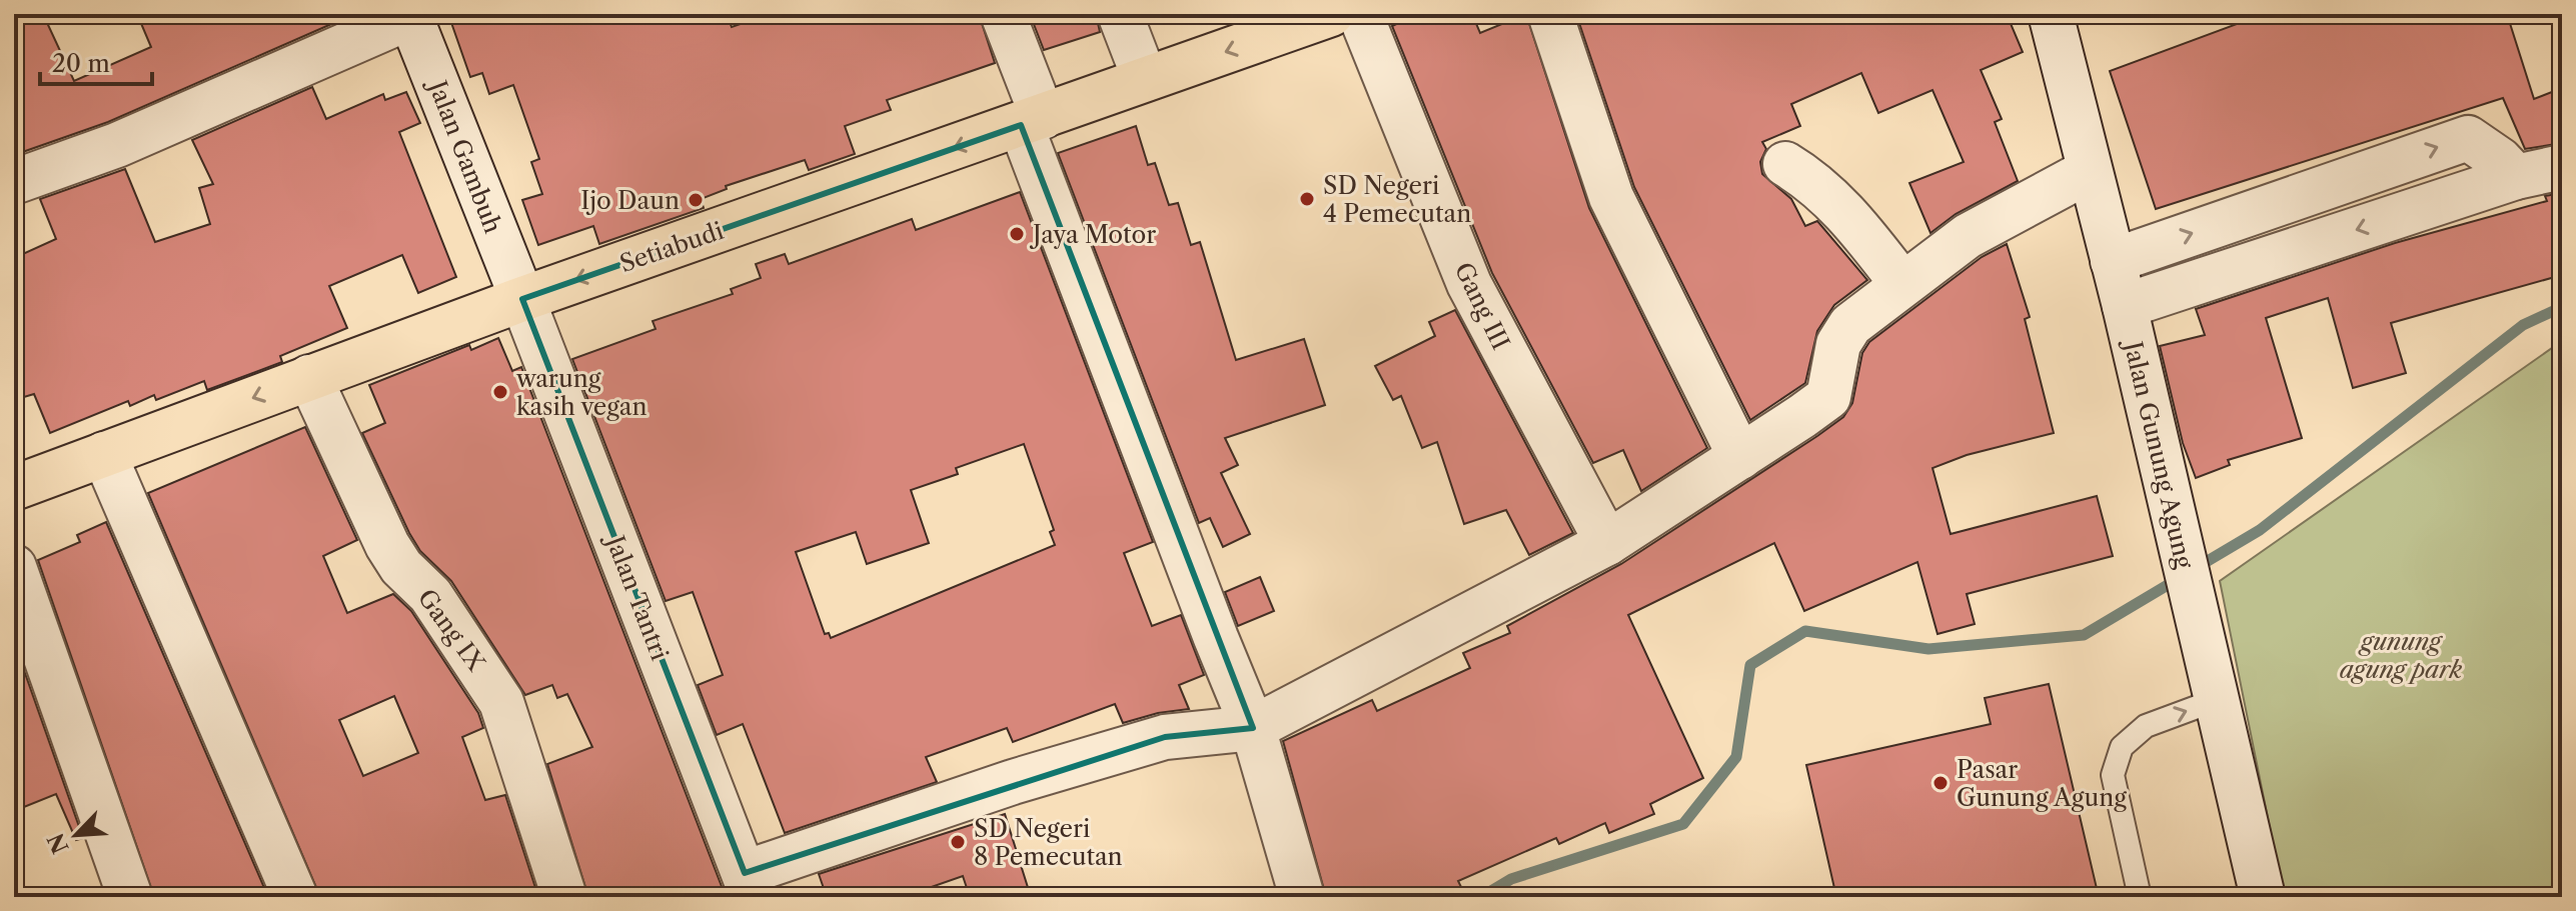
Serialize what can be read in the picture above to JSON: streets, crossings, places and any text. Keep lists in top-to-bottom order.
{
  "streets": {
    "main road": ["Setiabudi"],
    "street": [
      "Jalan Gambuh",
      "Gang III",
      "Jalan Gunung Agung",
      "Jalan Tantri",
      "Gang IX"
    ]
  },
  "crossings": [
    ["Jalan Gambuh", "Setiabudi"],
    ["Jalan Gambuh", "Jalan Tantri"],
    ["Setiabudi", "Jalan Tantri"],
    ["Setiabudi", "Gang IX"]
  ],
  "one_way": ["Setiabudi"],
  "parks": ["gunung agung park"],
  "places": [
    "SD Negeri 4 Pemecutan",
    "Ijo Daun",
    "Jaya Motor",
    "warung kasih vegan",
    "Pasar Gunung Agung",
    "SD Negeri 8 Pemecutan"
  ],
  "scale_bar": "20 m",
  "north": "bottom left"
}
